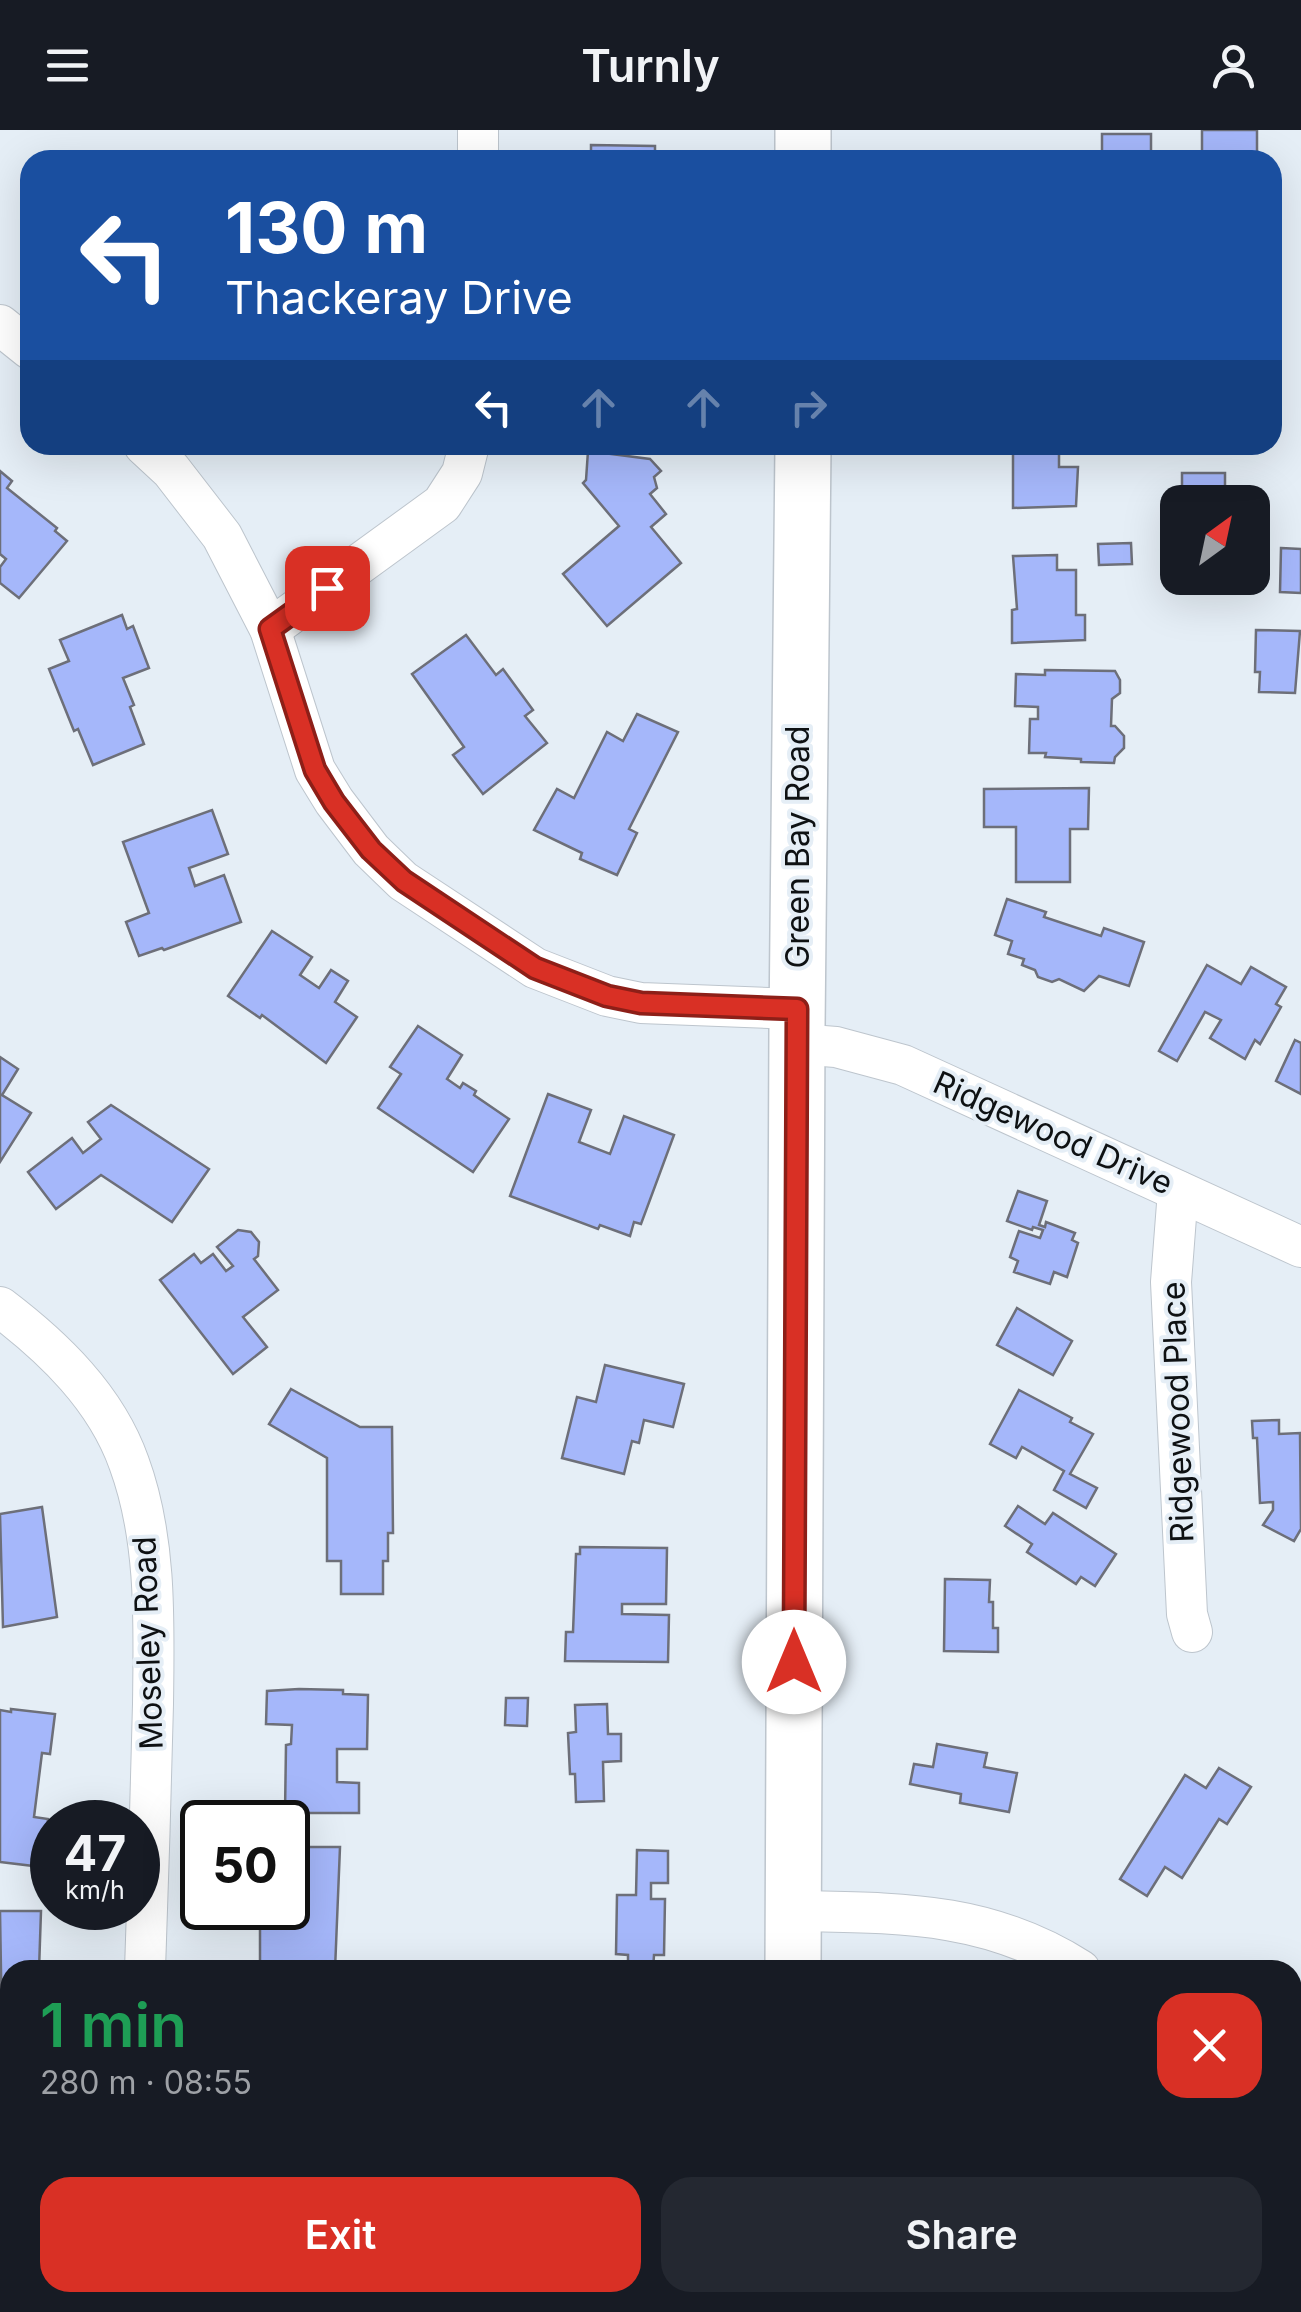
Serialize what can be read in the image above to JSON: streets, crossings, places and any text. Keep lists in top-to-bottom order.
{
  "streets": {
    "main road": ["Green Bay Road"],
    "street": ["Ridgewood Drive", "Ridgewood Place", "Moseley Road"]
  },
  "crossings": [
    ["Green Bay Road", "Ridgewood Drive"],
    ["Ridgewood Drive", "Ridgewood Place"]
  ],
  "north": "top right",
  "page": {
    "header": "Turnly",
    "turn": ["130 m", "Thackeray Drive"],
    "speed": "47 km/h",
    "limit": "50",
    "heading": ["1 min", "280 m · 08:55"],
    "buttons": ["Exit", "Share"]
  }
}
